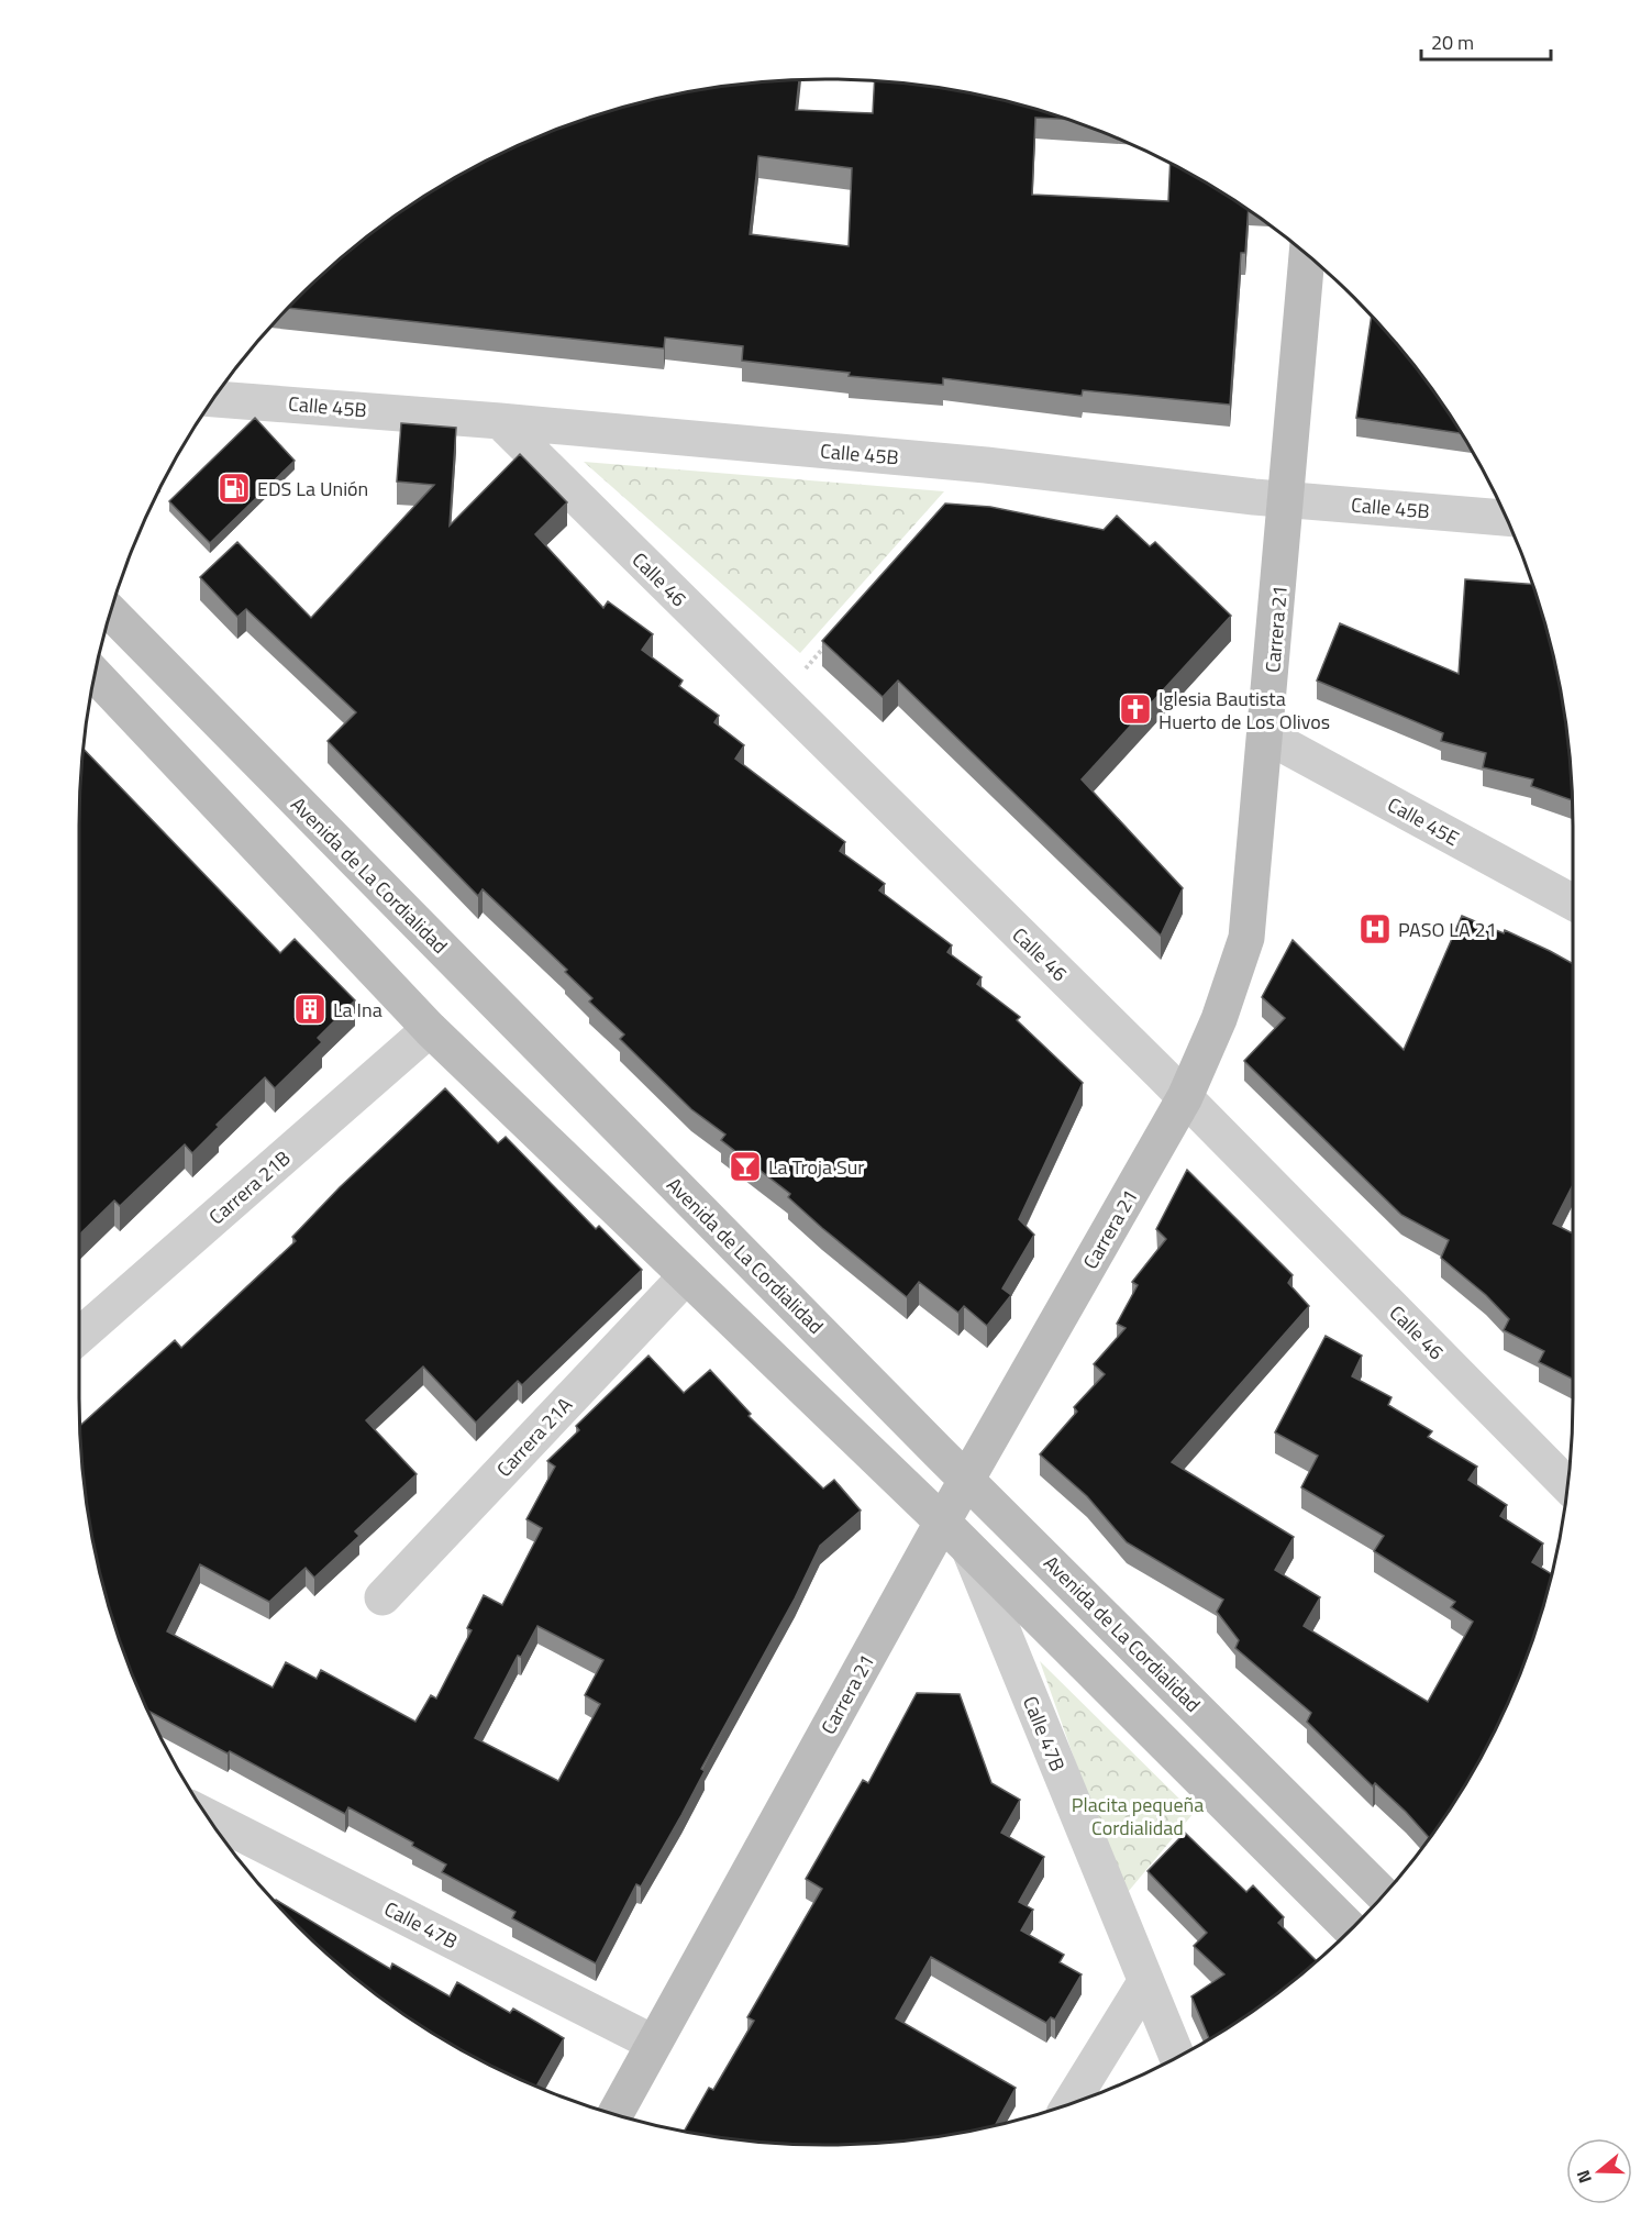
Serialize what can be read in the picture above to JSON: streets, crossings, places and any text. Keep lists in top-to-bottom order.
{
  "streets": {
    "main road": ["Carrera 21", "Avenida de La Cordialidad"],
    "street": [
      "Calle 45B",
      "Calle 46",
      "Calle 45E",
      "Carrera 21B",
      "Carrera 21A",
      "Calle 47B"
    ]
  },
  "crossings": [
    ["Calle 45B", "Calle 46"],
    ["Calle 45B", "Carrera 21"],
    ["Calle 46", "Carrera 21"],
    ["Carrera 21", "Calle 45E"],
    ["Carrera 21", "Avenida de La Cordialidad"],
    ["Carrera 21", "Calle 47B"]
  ],
  "parks": ["Placita pequeña Cordialidad"],
  "places": {
    "fuel station": ["EDS La Unión"],
    "church": ["Iglesia Bautista Huerto de Los Olivos"],
    "hospital": ["PASO LA 21"],
    "building": ["La Ina"],
    "bar": ["La Troja Sur"]
  },
  "scale_bar": "20 m",
  "north": "left"
}
